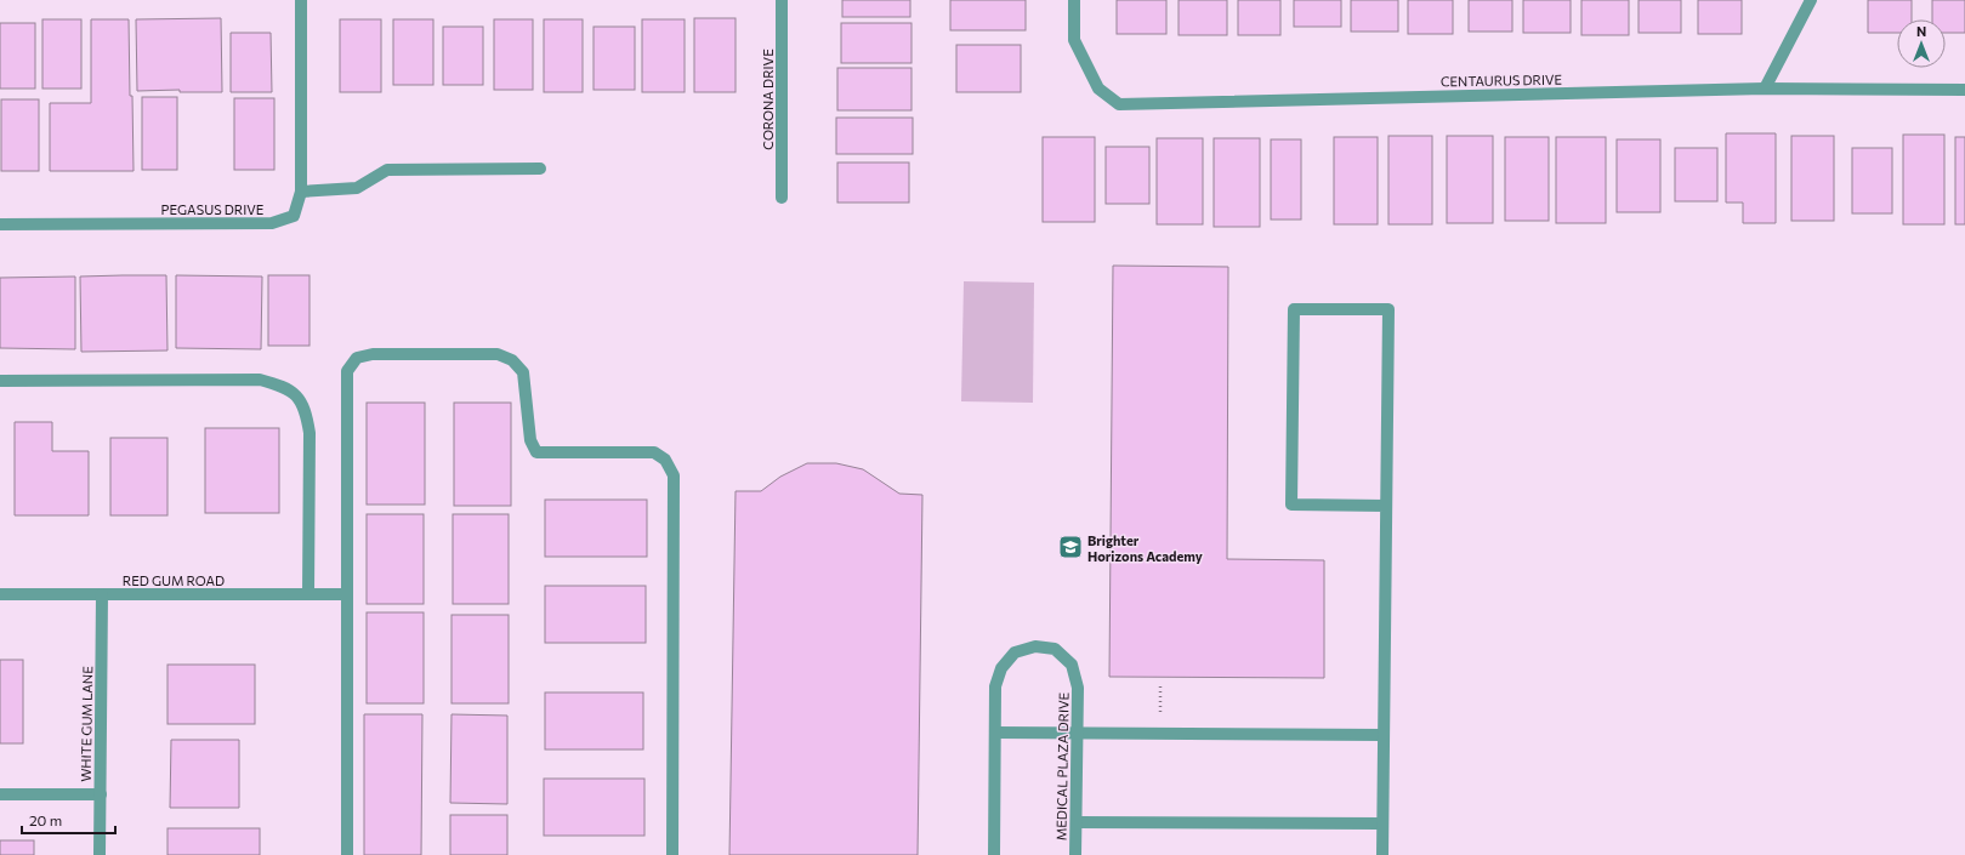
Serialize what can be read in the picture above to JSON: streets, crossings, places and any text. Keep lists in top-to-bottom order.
{
  "streets": {
    "street": [
      "CENTAURUS DRIVE",
      "CORONA DRIVE",
      "PEGASUS DRIVE",
      "RED GUM ROAD",
      "WHITE GUM LANE",
      "MEDICAL PLAZA DRIVE"
    ]
  },
  "crossings": [
    ["RED GUM ROAD", "WHITE GUM LANE"]
  ],
  "places": {
    "school or university": ["Brighter Horizons Academy"]
  },
  "scale_bar": "20 m",
  "north": "top"
}
